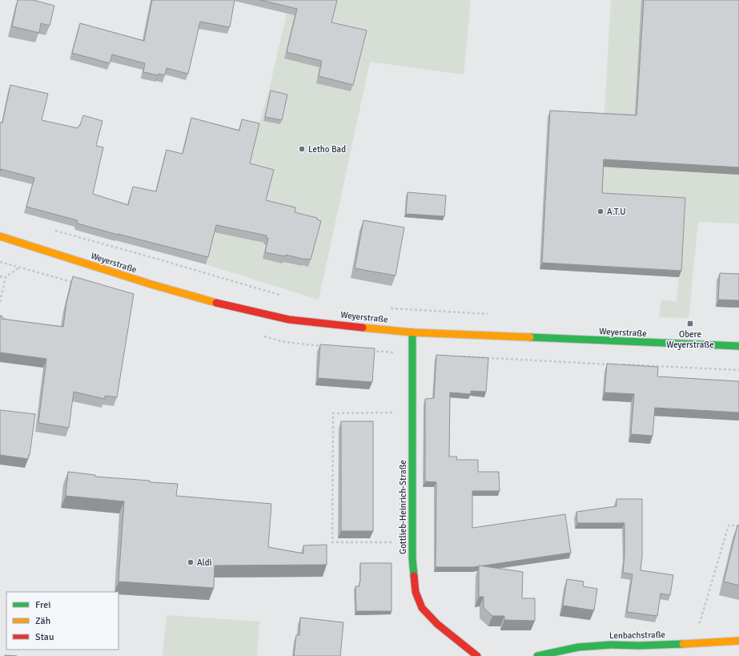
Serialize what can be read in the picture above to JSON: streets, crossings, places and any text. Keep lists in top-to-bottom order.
{
  "streets": {
    "main road": ["Weyerstraße", "Gottlieb-Heinrich-Straße", "Lenbachstraße"]
  },
  "crossings": [
    ["Weyerstraße", "Gottlieb-Heinrich-Straße"]
  ],
  "places": {
    "other": ["Letho Bad", "A.T.U", "Aldi"],
    "transit": ["Obere Weyerstraße"]
  },
  "legend": ["Frei", "Zäh", "Stau"]
}
